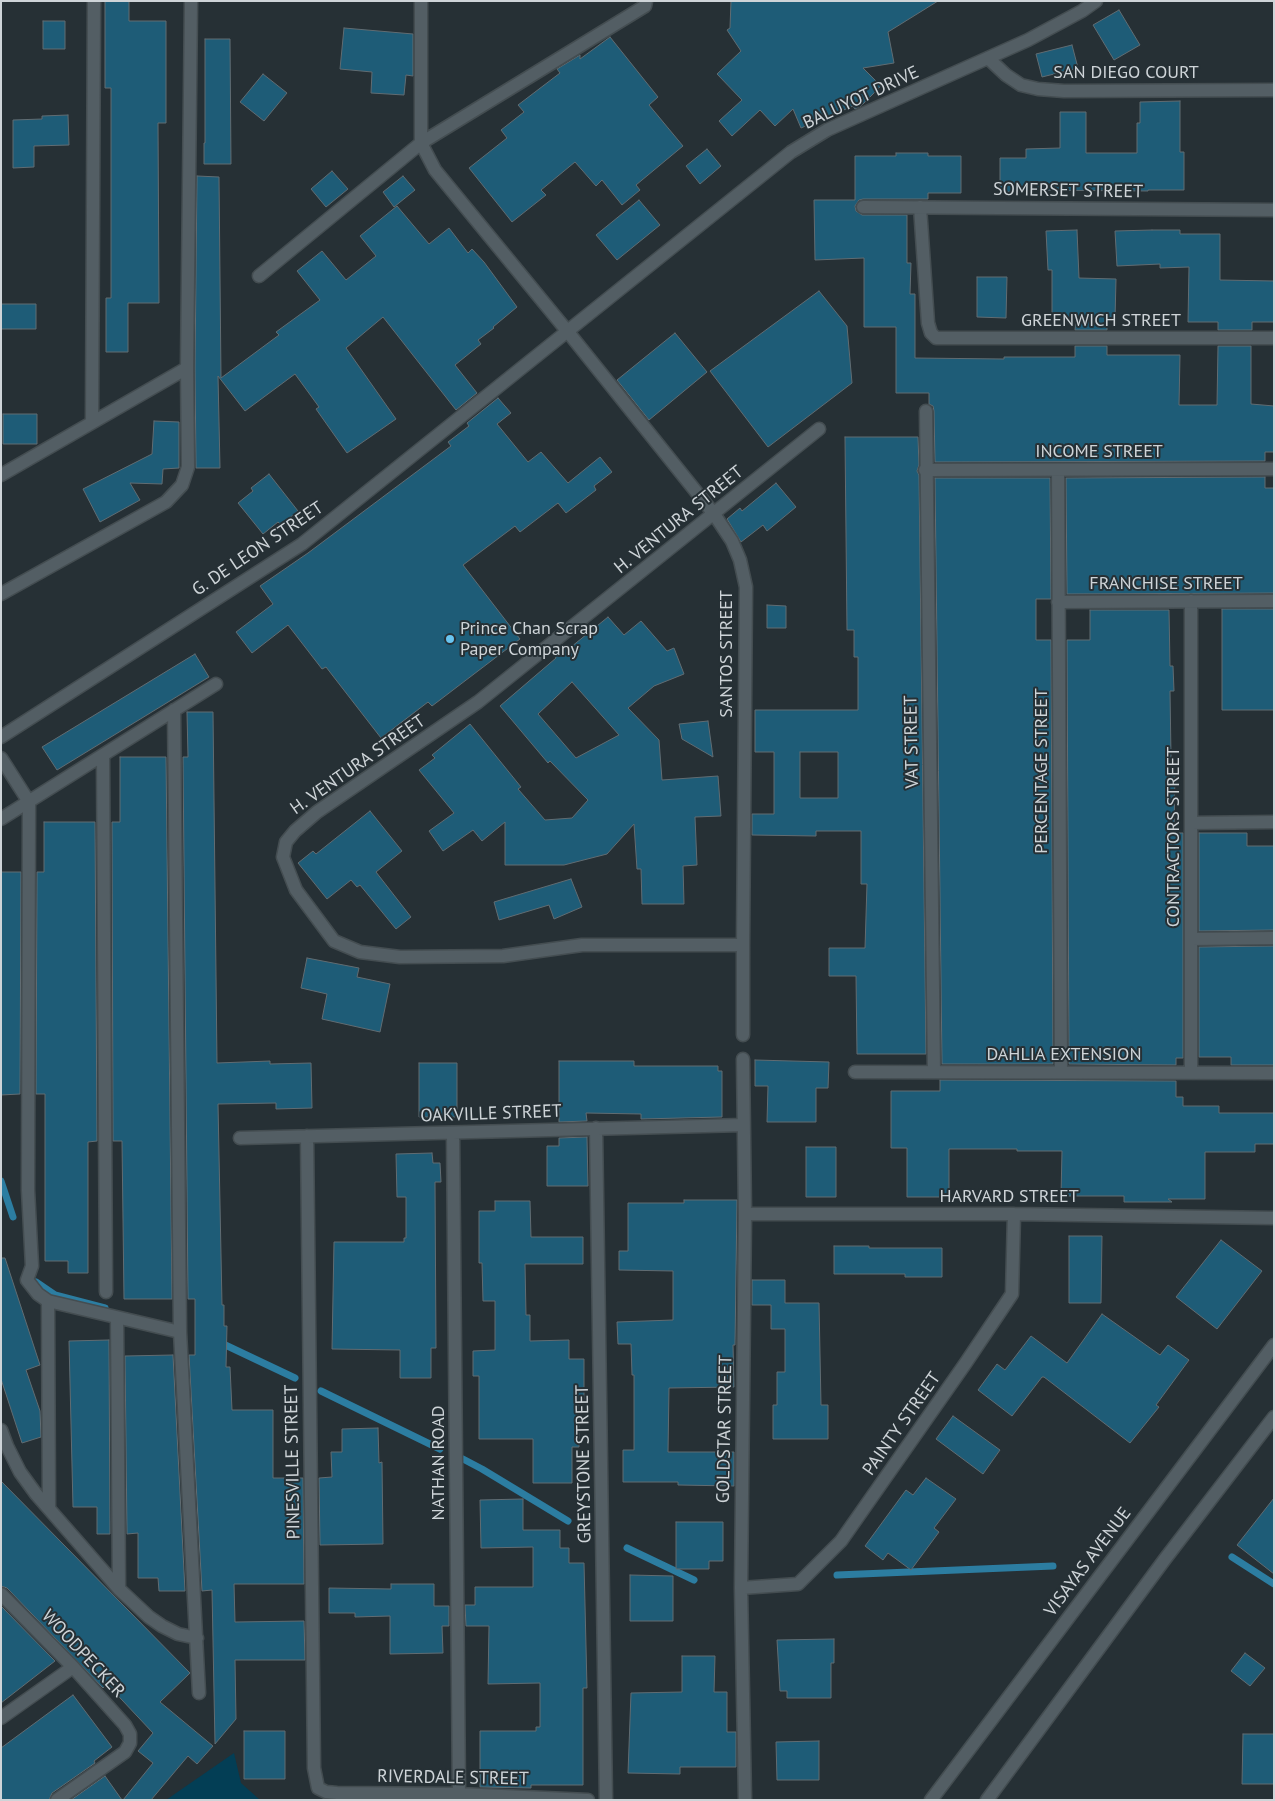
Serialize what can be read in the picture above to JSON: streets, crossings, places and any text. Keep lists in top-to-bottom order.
{
  "streets": {
    "street": [
      "SAN DIEGO COURT",
      "BALUYOT DRIVE",
      "SOMERSET STREET",
      "GREENWICH STREET",
      "INCOME STREET",
      "H. VENTURA STREET",
      "G. DE LEON STREET",
      "FRANCHISE STREET",
      "SANTOS STREET",
      "VAT STREET",
      "PERCENTAGE STREET",
      "CONTRACTORS STREET",
      "DAHLIA EXTENSION",
      "OAKVILLE STREET",
      "HARVARD STREET",
      "PAINTY STREET",
      "GOLDSTAR STREET",
      "PINESVILLE STREET",
      "NATHAN ROAD",
      "GREYSTONE STREET",
      "VISAYAS AVENUE",
      "WOODPECKER",
      "RIVERDALE STREET"
    ]
  },
  "crossings": [
    ["SAN DIEGO COURT", "BALUYOT DRIVE"],
    ["BALUYOT DRIVE", "G. DE LEON STREET"],
    ["BALUYOT DRIVE", "SANTOS STREET"],
    ["SOMERSET STREET", "GREENWICH STREET"],
    ["INCOME STREET", "VAT STREET"],
    ["INCOME STREET", "PERCENTAGE STREET"],
    ["H. VENTURA STREET", "SANTOS STREET"],
    ["G. DE LEON STREET", "SANTOS STREET"],
    ["FRANCHISE STREET", "PERCENTAGE STREET"],
    ["FRANCHISE STREET", "CONTRACTORS STREET"],
    ["VAT STREET", "DAHLIA EXTENSION"],
    ["PERCENTAGE STREET", "DAHLIA EXTENSION"],
    ["CONTRACTORS STREET", "DAHLIA EXTENSION"],
    ["OAKVILLE STREET", "GOLDSTAR STREET"],
    ["OAKVILLE STREET", "PINESVILLE STREET"],
    ["OAKVILLE STREET", "NATHAN ROAD"],
    ["OAKVILLE STREET", "GREYSTONE STREET"],
    ["HARVARD STREET", "PAINTY STREET"],
    ["HARVARD STREET", "GOLDSTAR STREET"],
    ["PAINTY STREET", "GOLDSTAR STREET"],
    ["PINESVILLE STREET", "RIVERDALE STREET"],
    ["NATHAN ROAD", "RIVERDALE STREET"]
  ],
  "places": ["Prince Chan Scrap Paper Company"]
}
